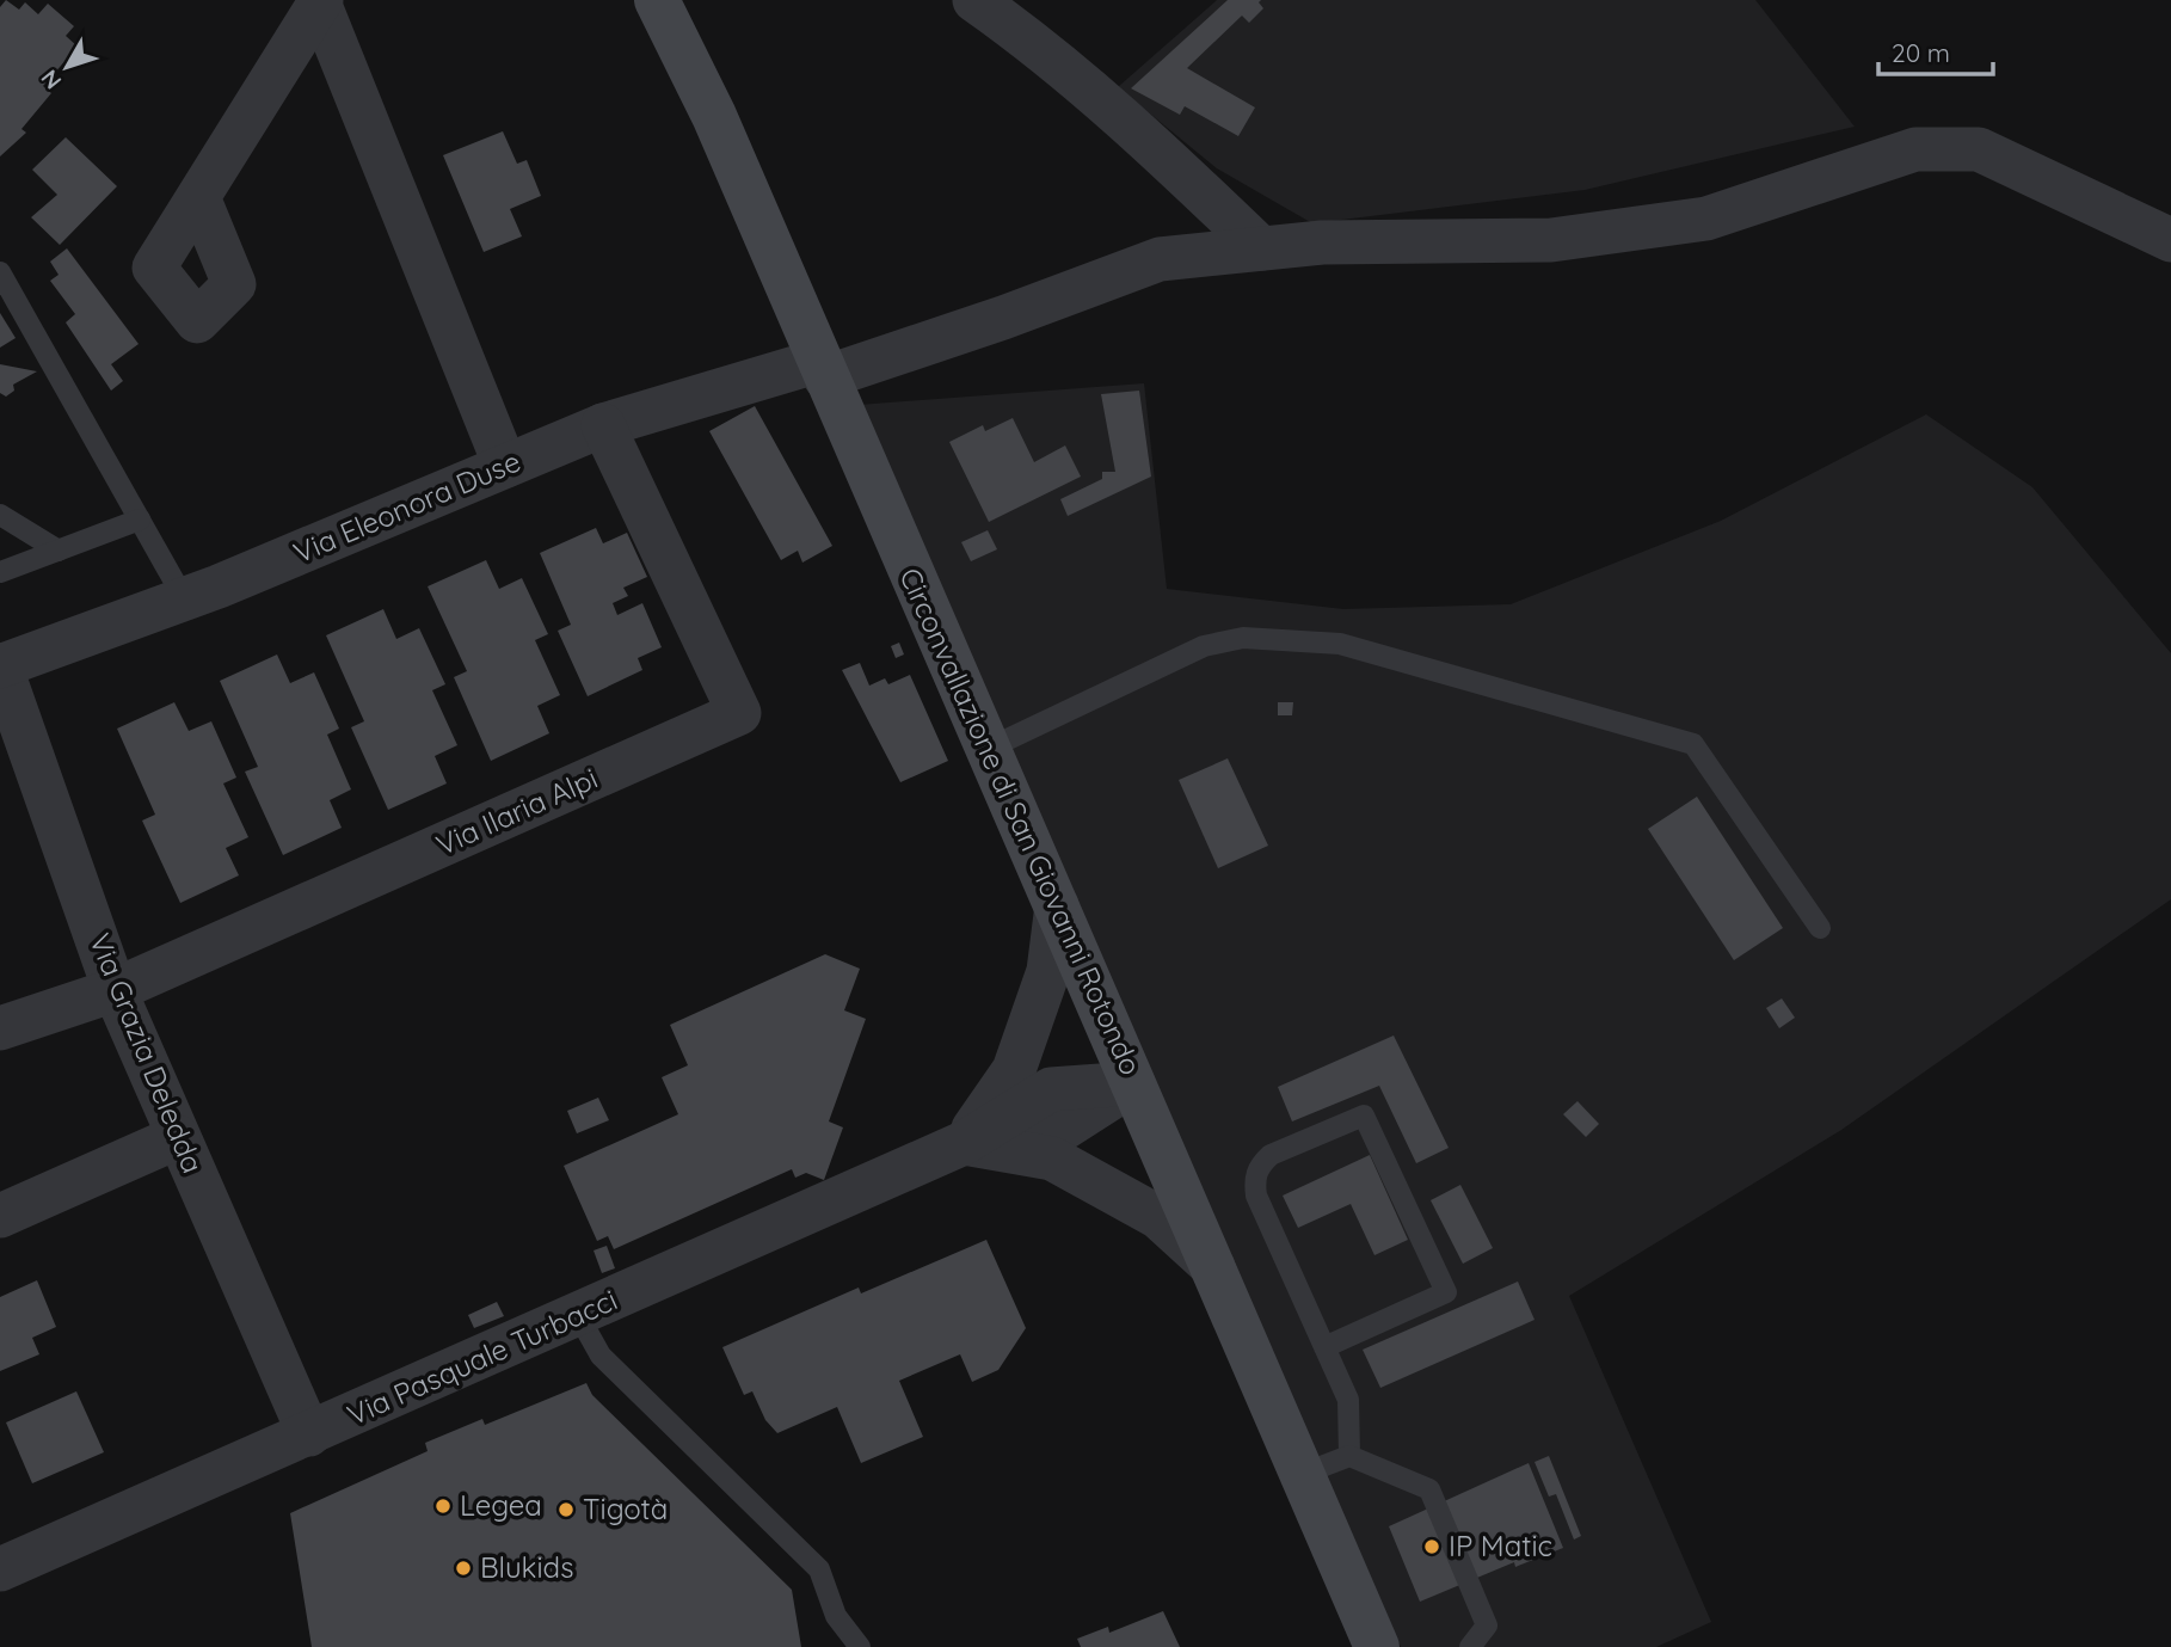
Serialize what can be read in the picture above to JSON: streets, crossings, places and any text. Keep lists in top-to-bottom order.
{
  "streets": {
    "main road": ["Circonvallazione di San Giovanni Rotondo"],
    "street": [
      "Via Eleonora Duse",
      "Via Ilaria Alpi",
      "Via Grazia Deledda",
      "Via Pasquale Turbacci"
    ]
  },
  "crossings": [
    ["Via Eleonora Duse", "Via Ilaria Alpi"],
    ["Via Eleonora Duse", "Circonvallazione di San Giovanni Rotondo"],
    ["Via Eleonora Duse", "Via Grazia Deledda"],
    ["Via Ilaria Alpi", "Via Grazia Deledda"],
    ["Circonvallazione di San Giovanni Rotondo", "Via Pasquale Turbacci"],
    ["Via Grazia Deledda", "Via Pasquale Turbacci"]
  ],
  "places": [
    "Legea",
    "Tigotà",
    "IP Matic",
    "Blukids"
  ],
  "scale_bar": "20 m",
  "north": "bottom left"
}
